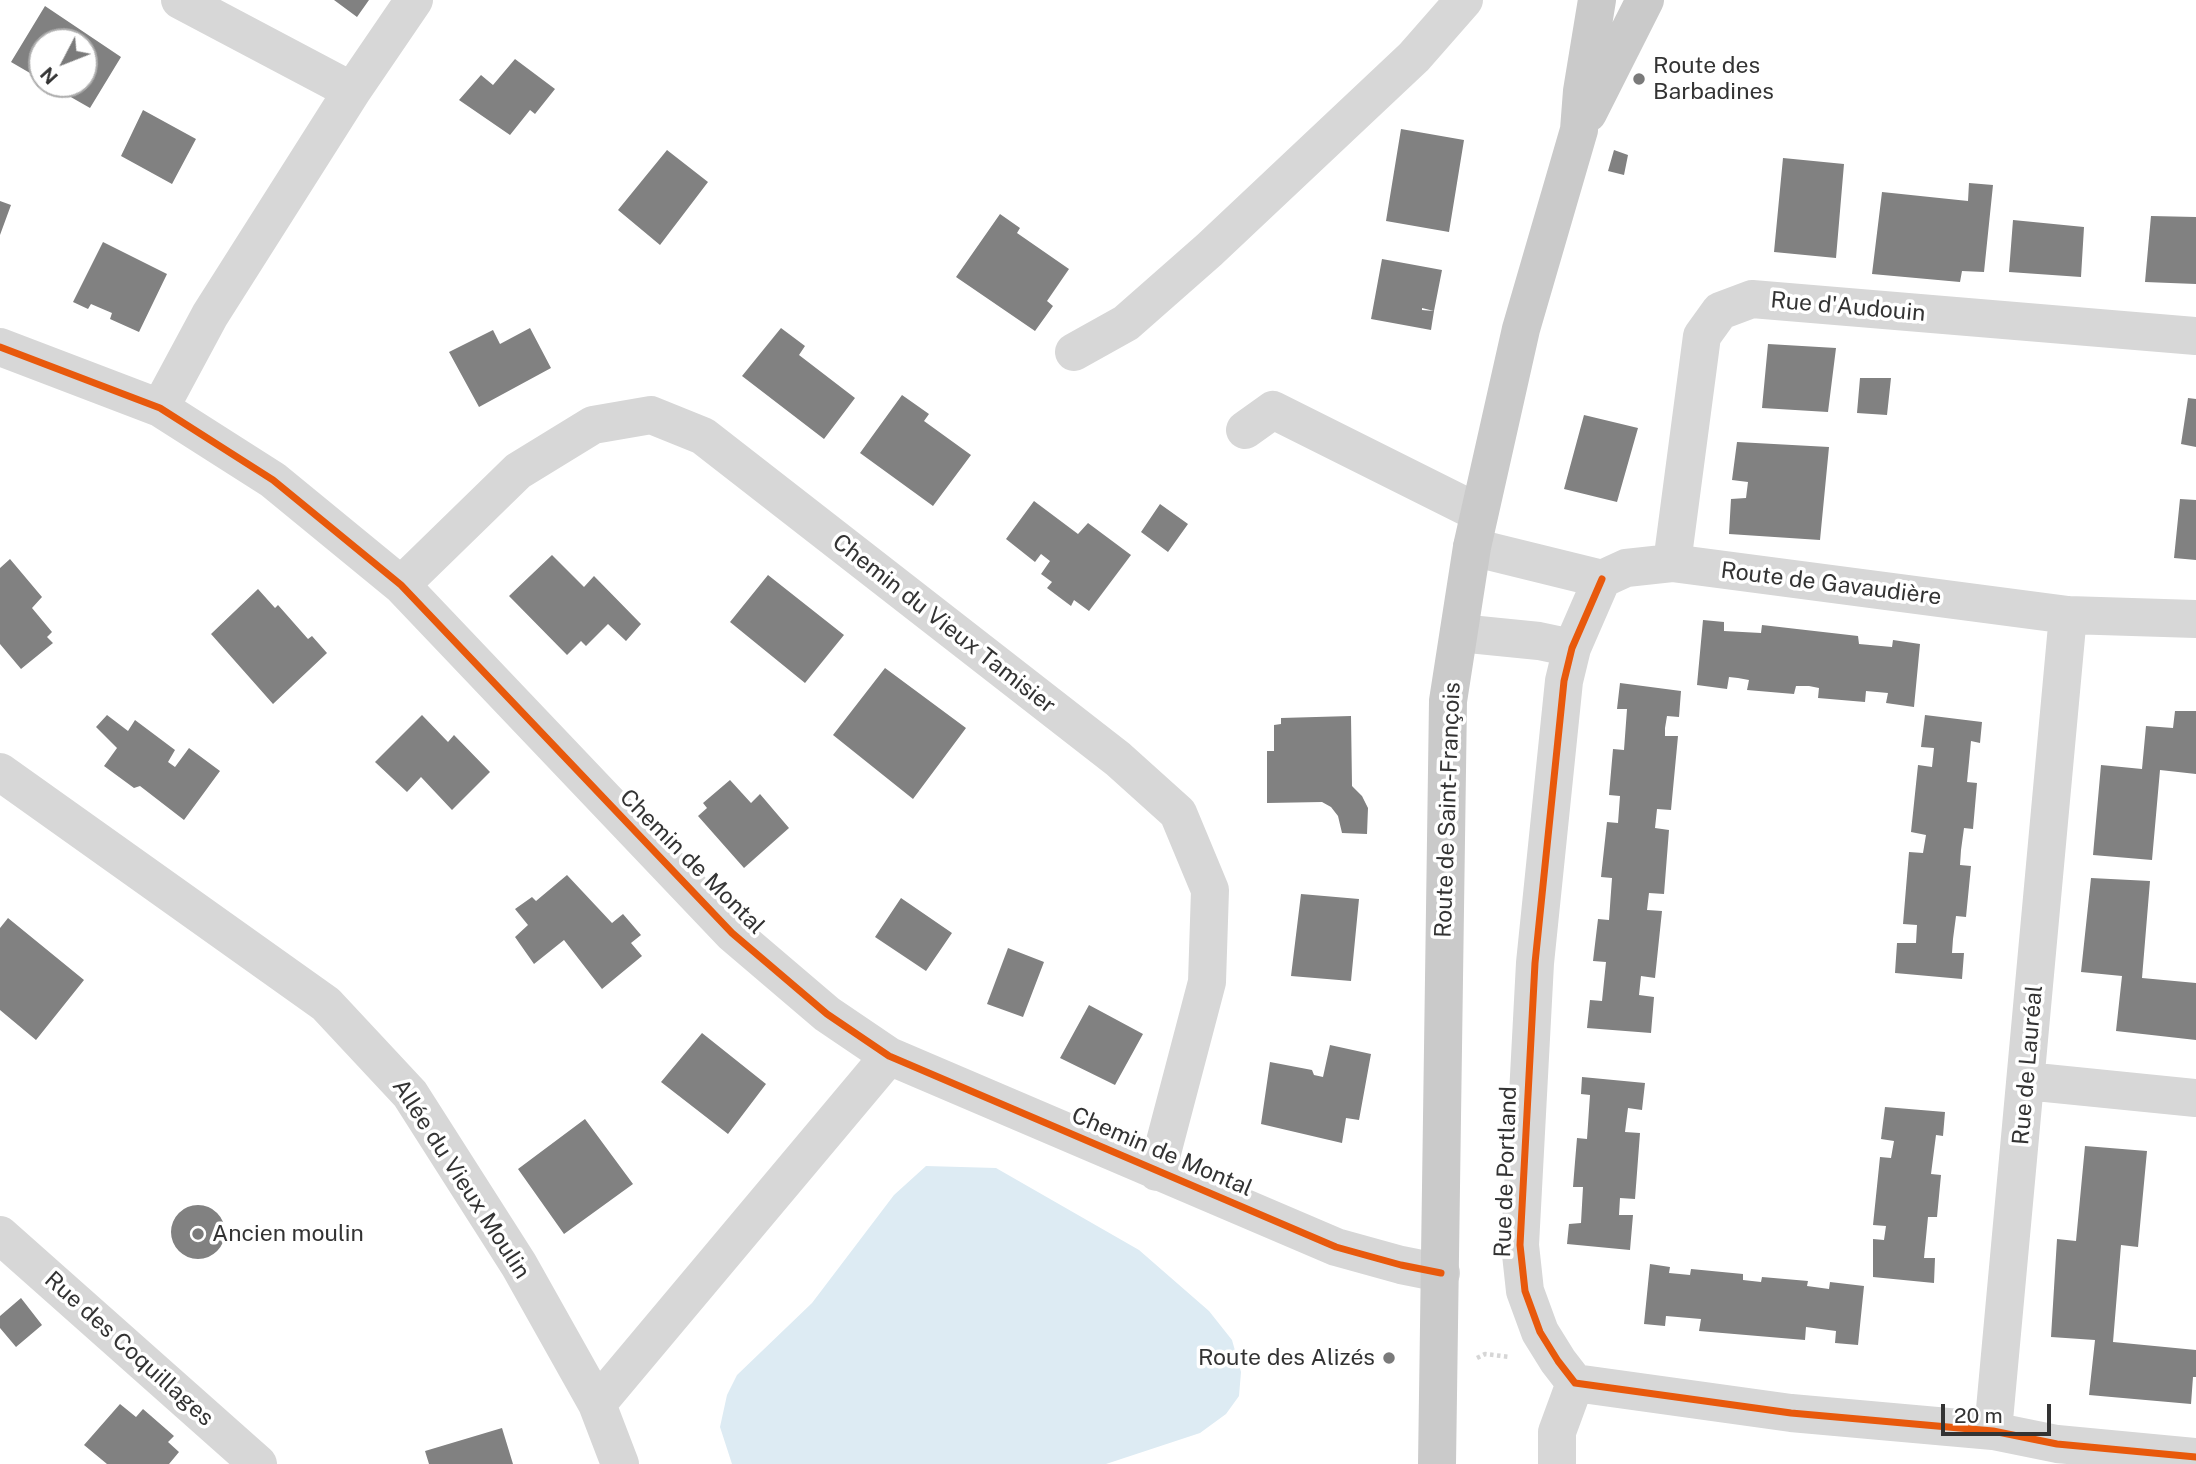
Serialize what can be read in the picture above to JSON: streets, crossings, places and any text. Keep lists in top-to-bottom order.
{
  "streets": {
    "main road": ["Route de Saint-François"],
    "street": [
      "Rue d'Audouin",
      "Route de Gavaudière",
      "Chemin du Vieux Tamisier",
      "Chemin de Montal",
      "Rue de Lauréal",
      "Rue de Portland",
      "Allée du Vieux Moulin",
      "Rue des Coquillages"
    ]
  },
  "crossings": [
    ["Rue d'Audouin", "Route de Gavaudière"],
    ["Route de Gavaudière", "Rue de Lauréal"],
    ["Route de Gavaudière", "Rue de Portland"],
    ["Chemin du Vieux Tamisier", "Chemin de Montal"],
    ["Route de Saint-François", "Chemin de Montal"]
  ],
  "places": ["Route des Barbadines", "Ancien moulin", "Route des Alizés"],
  "scale_bar": "20 m",
  "north": "bottom left"
}
